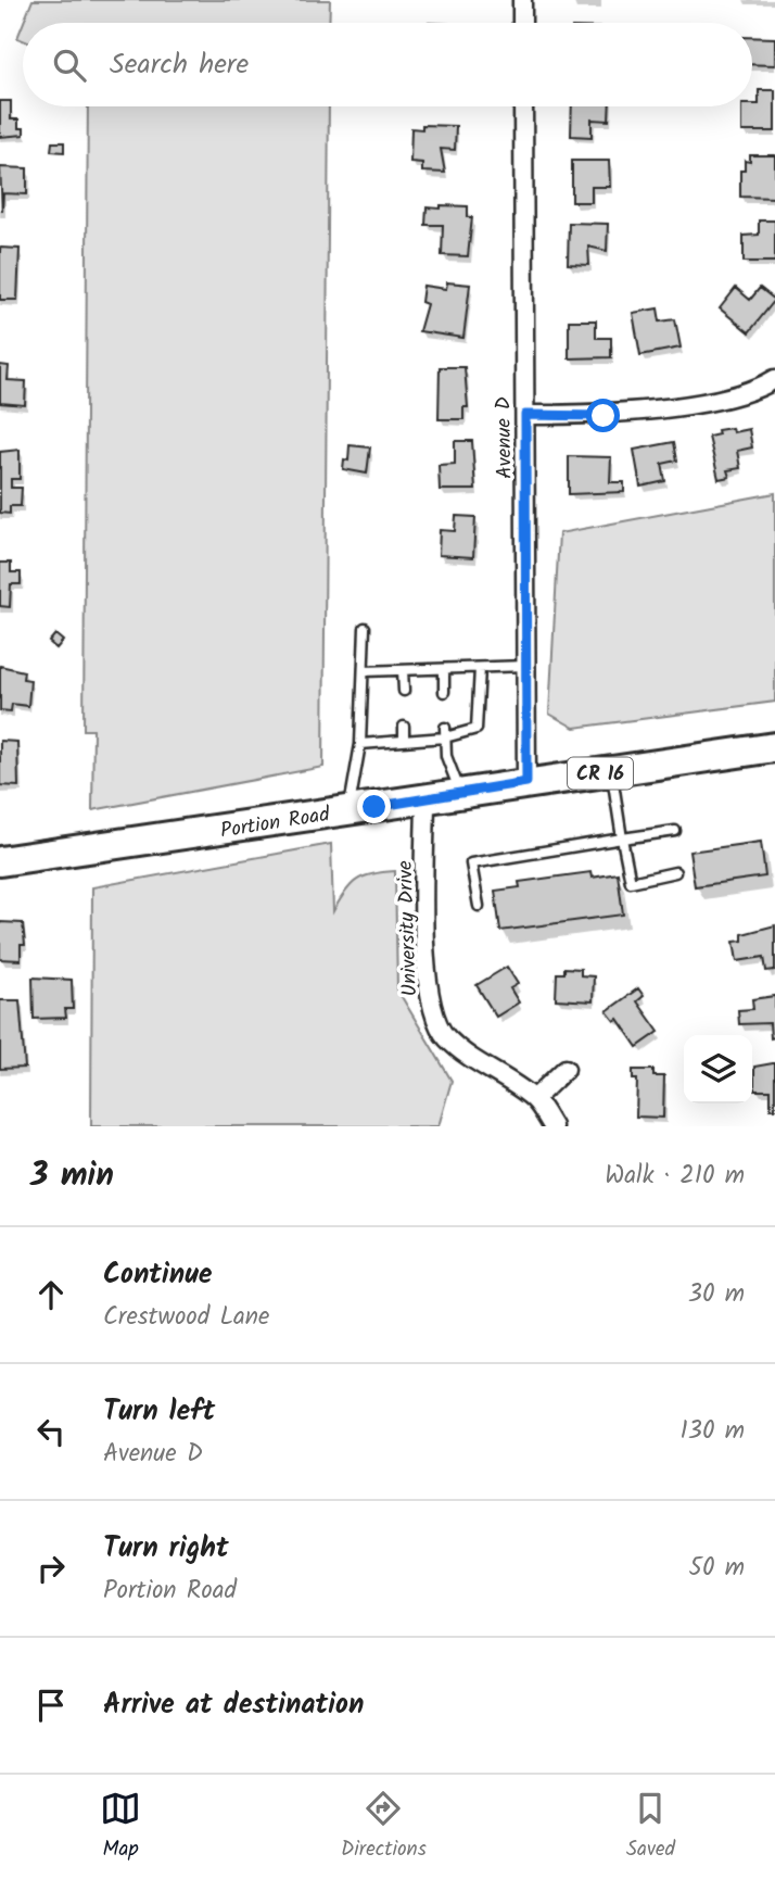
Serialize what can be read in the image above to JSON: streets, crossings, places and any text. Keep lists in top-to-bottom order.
{
  "streets": {
    "main road": ["CR 16", "Portion Road"],
    "street": ["Avenue D", "University Drive"]
  },
  "crossings": [
    ["Avenue D", "Portion Road"],
    ["Portion Road", "University Drive"]
  ],
  "page": {
    "search": "Search here",
    "heading": ["3 min", "Walk · 210 m"],
    "list": [
      ["Continue", "Crestwood Lane", "30 m"],
      ["Turn left", "Avenue D", "130 m"],
      ["Turn right", "Portion Road", "50 m"],
      "Arrive at destination"
    ],
    "nav": ["Map", "Directions", "Saved"]
  }
}
